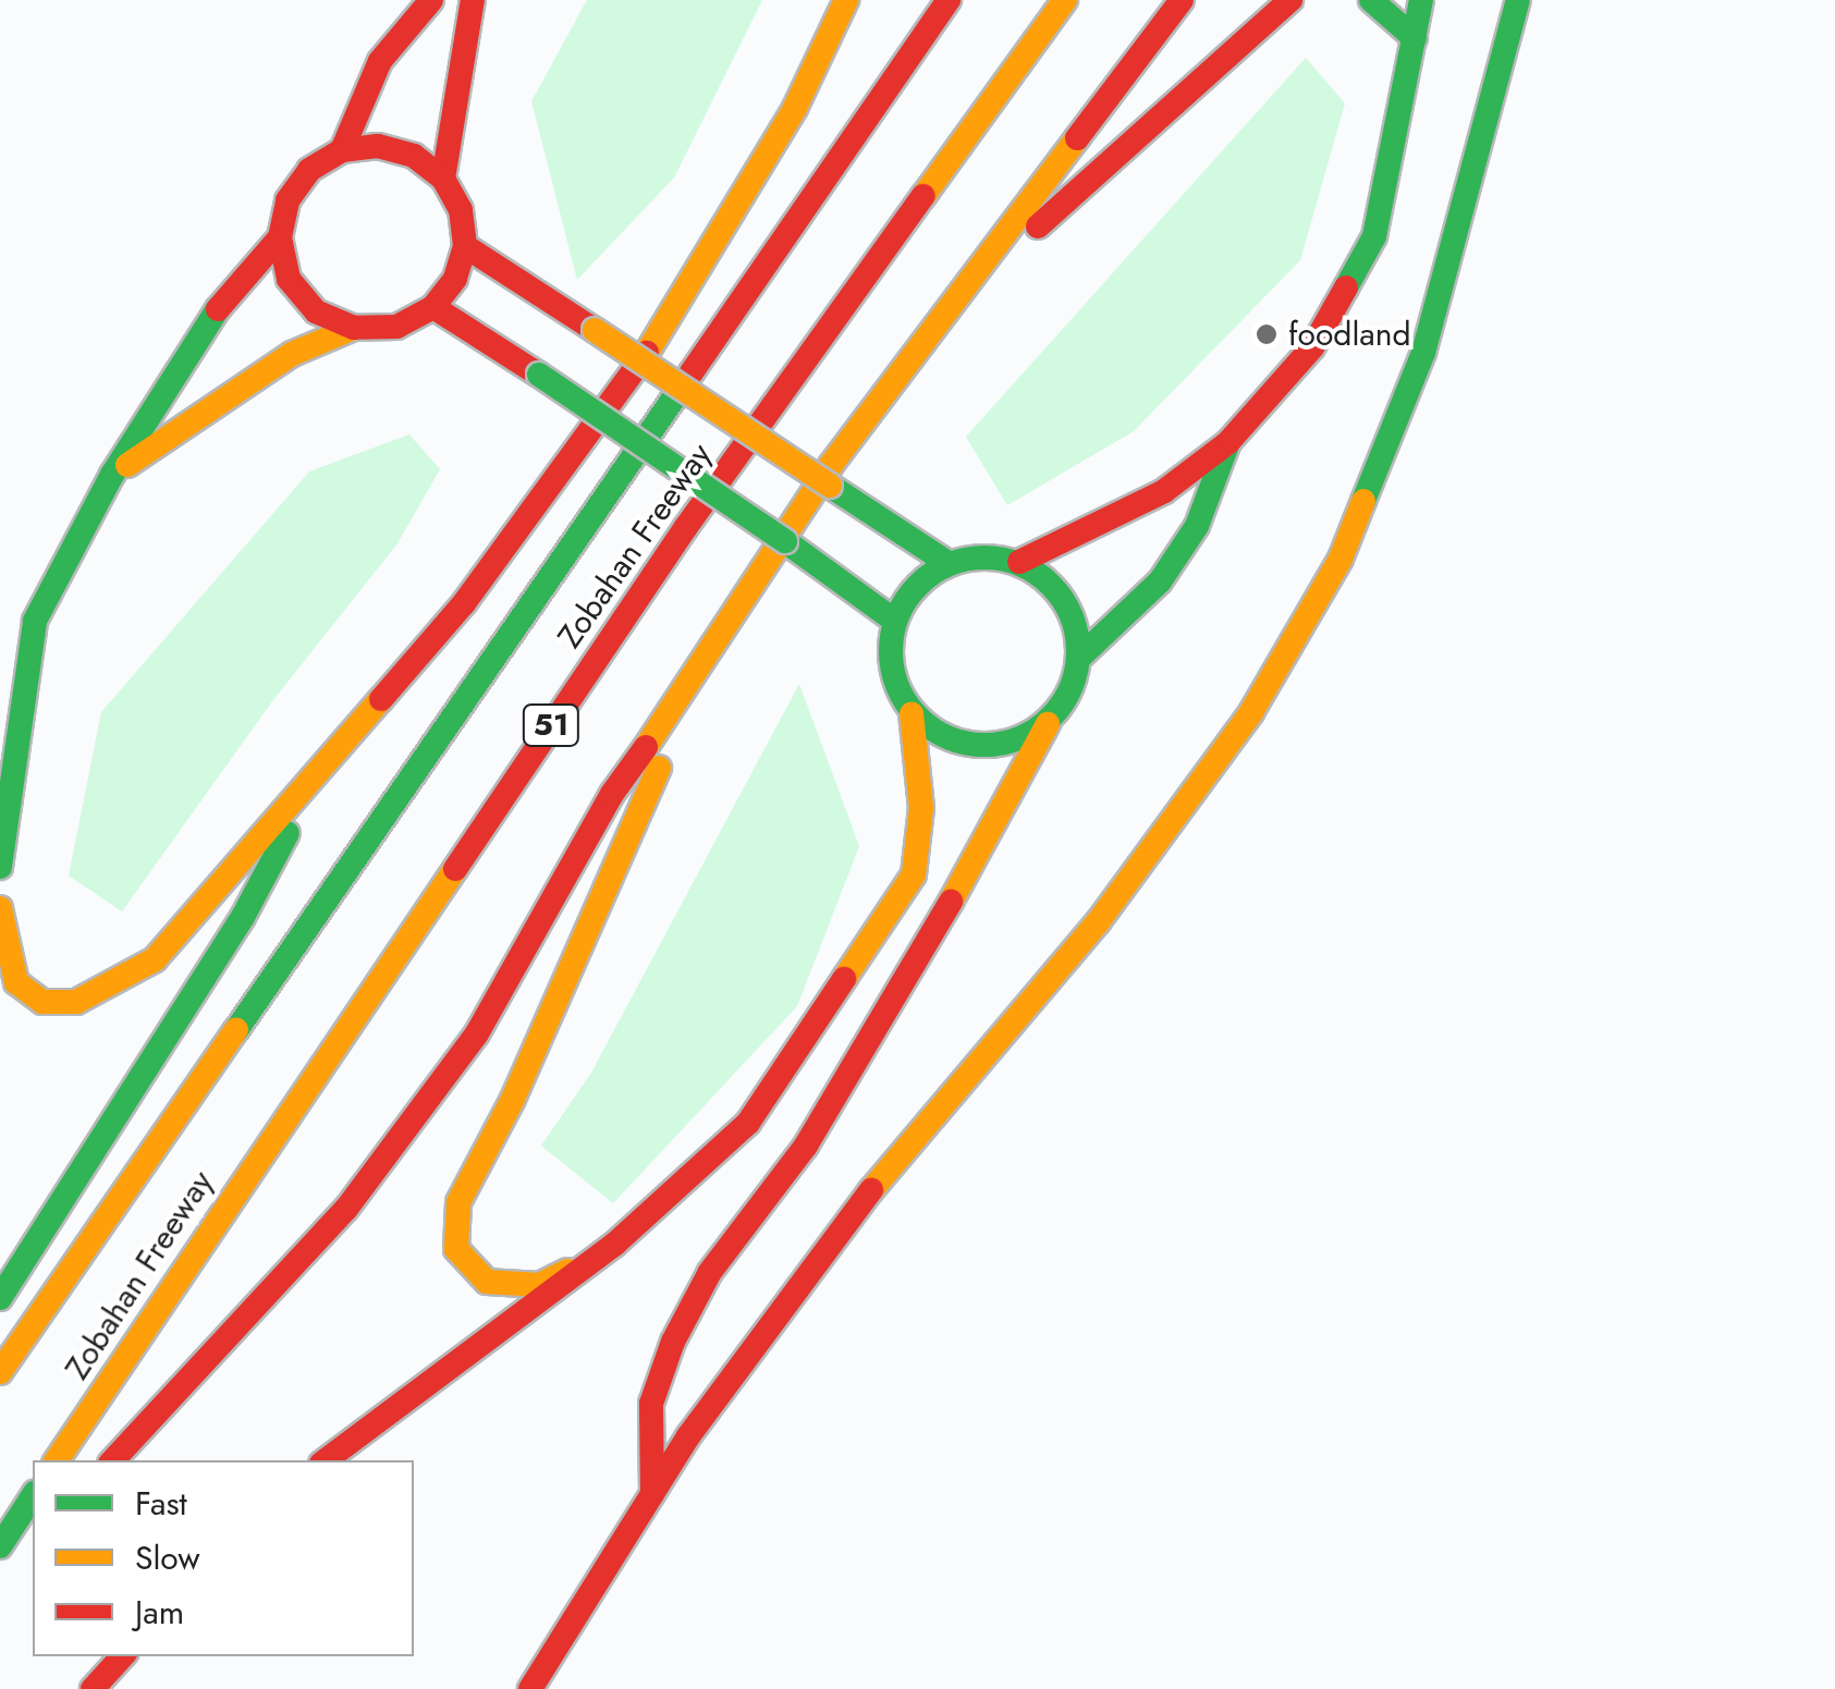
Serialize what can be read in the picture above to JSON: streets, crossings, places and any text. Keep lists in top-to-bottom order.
{
  "streets": {
    "main road": ["Zobahan Freeway", "51"]
  },
  "places": ["foodland"],
  "legend": ["Fast", "Slow", "Jam"]
}
